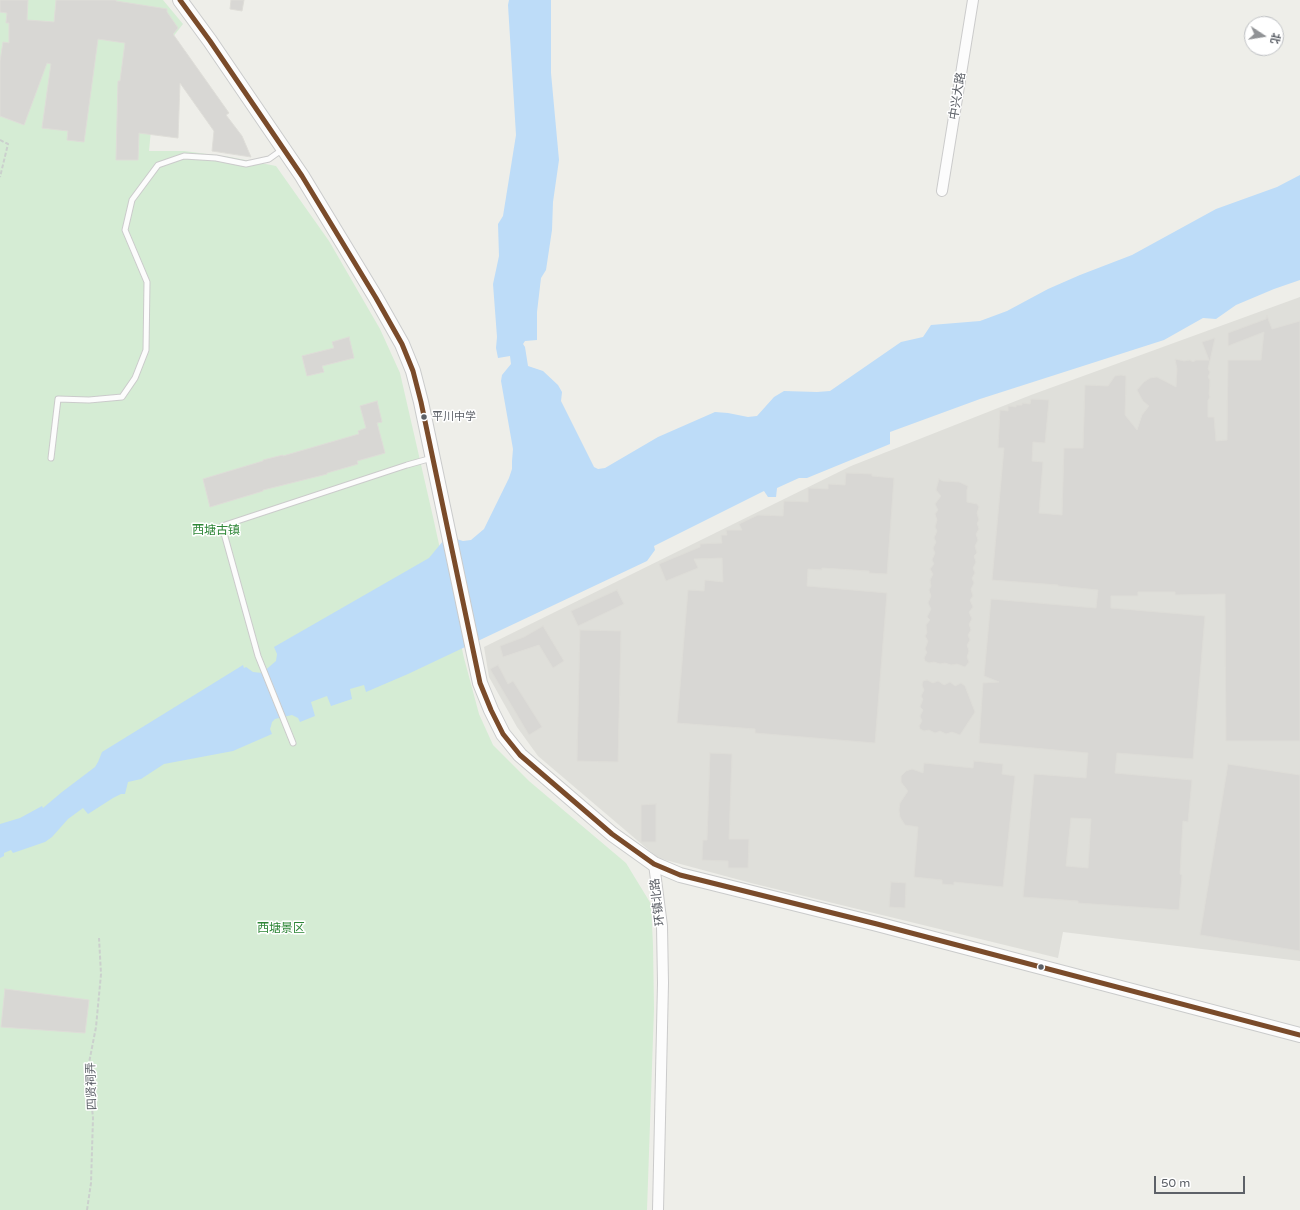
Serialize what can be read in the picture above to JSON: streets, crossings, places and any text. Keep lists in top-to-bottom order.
{
  "streets": {
    "street": ["中兴大路", "环镇北路"],
    "path": ["四贤祠弄"]
  },
  "parks": ["西塘古镇", "西塘景区"],
  "places": ["平川中学"],
  "scale_bar": "50 m",
  "north": "right"
}
